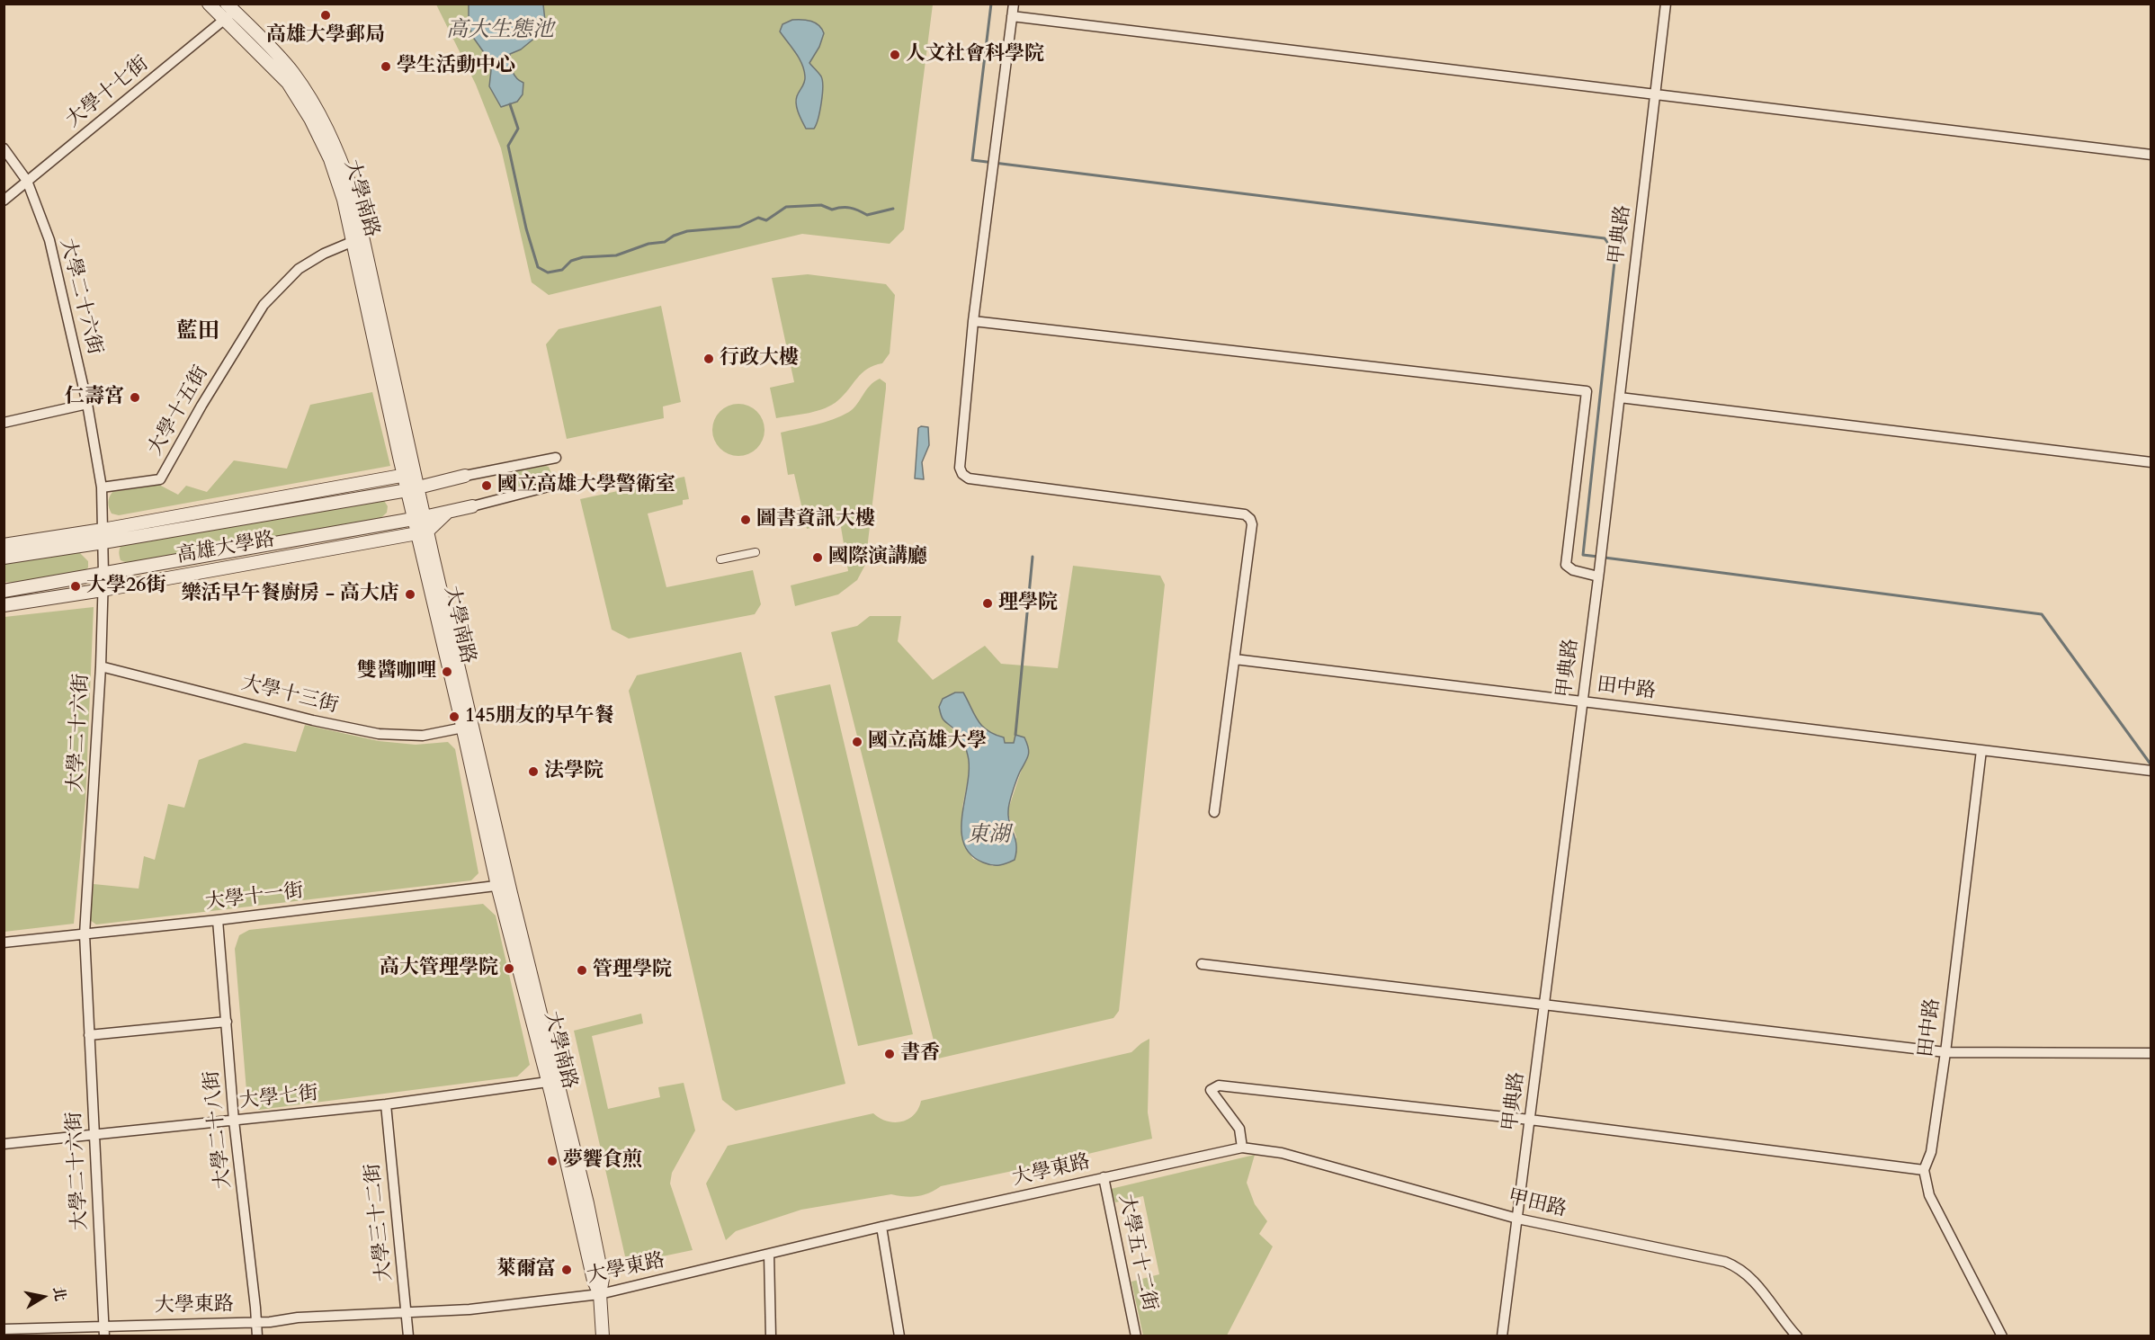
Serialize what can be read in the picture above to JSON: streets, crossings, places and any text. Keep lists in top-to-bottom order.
{
  "streets": {
    "street": [
      "大學十七街",
      "大學南路",
      "甲典路",
      "大學二十六街",
      "大學十五街",
      "高雄大學路",
      "田中路",
      "大學十三街",
      "大學十一街",
      "大學七街",
      "大學二十八街",
      "大學東路",
      "甲田路",
      "大學三十二街",
      "大學五十二街"
    ]
  },
  "crossings": [
    ["大學十七街", "大學南路"],
    ["大學十七街", "大學二十六街"],
    ["大學南路", "大學十五街"],
    ["大學南路", "高雄大學路"],
    ["大學南路", "大學十三街"],
    ["大學南路", "大學十一街"],
    ["大學南路", "大學七街"],
    ["大學南路", "大學東路"],
    ["甲典路", "田中路"],
    ["甲典路", "甲田路"],
    ["大學二十六街", "大學十五街"],
    ["大學二十六街", "高雄大學路"],
    ["大學二十六街", "大學十三街"],
    ["大學二十六街", "大學十一街"],
    ["大學二十六街", "大學七街"],
    ["大學二十六街", "大學東路"],
    ["大學十一街", "大學二十八街"],
    ["大學七街", "大學二十八街"],
    ["大學七街", "大學三十二街"],
    ["大學二十八街", "大學東路"],
    ["大學東路", "甲田路"],
    ["大學東路", "大學三十二街"],
    ["大學東路", "大學五十二街"]
  ],
  "districts": ["藍田"],
  "water": ["高大生態池", "東湖"],
  "places": [
    "高雄大學郵局",
    "人文社會科學院",
    "學生活動中心",
    "行政大樓",
    "仁壽宮",
    "國立高雄大學警衛室",
    "圖書資訊大樓",
    "國際演講廳",
    "大學26街",
    "樂活早午餐廚房 - 高大店",
    "理學院",
    "雙醬咖哩",
    "145朋友的早午餐",
    "國立高雄大學",
    "法學院",
    "高大管理學院",
    "管理學院",
    "書香",
    "夢饗食煎",
    "萊爾富"
  ],
  "north": "right"
}
